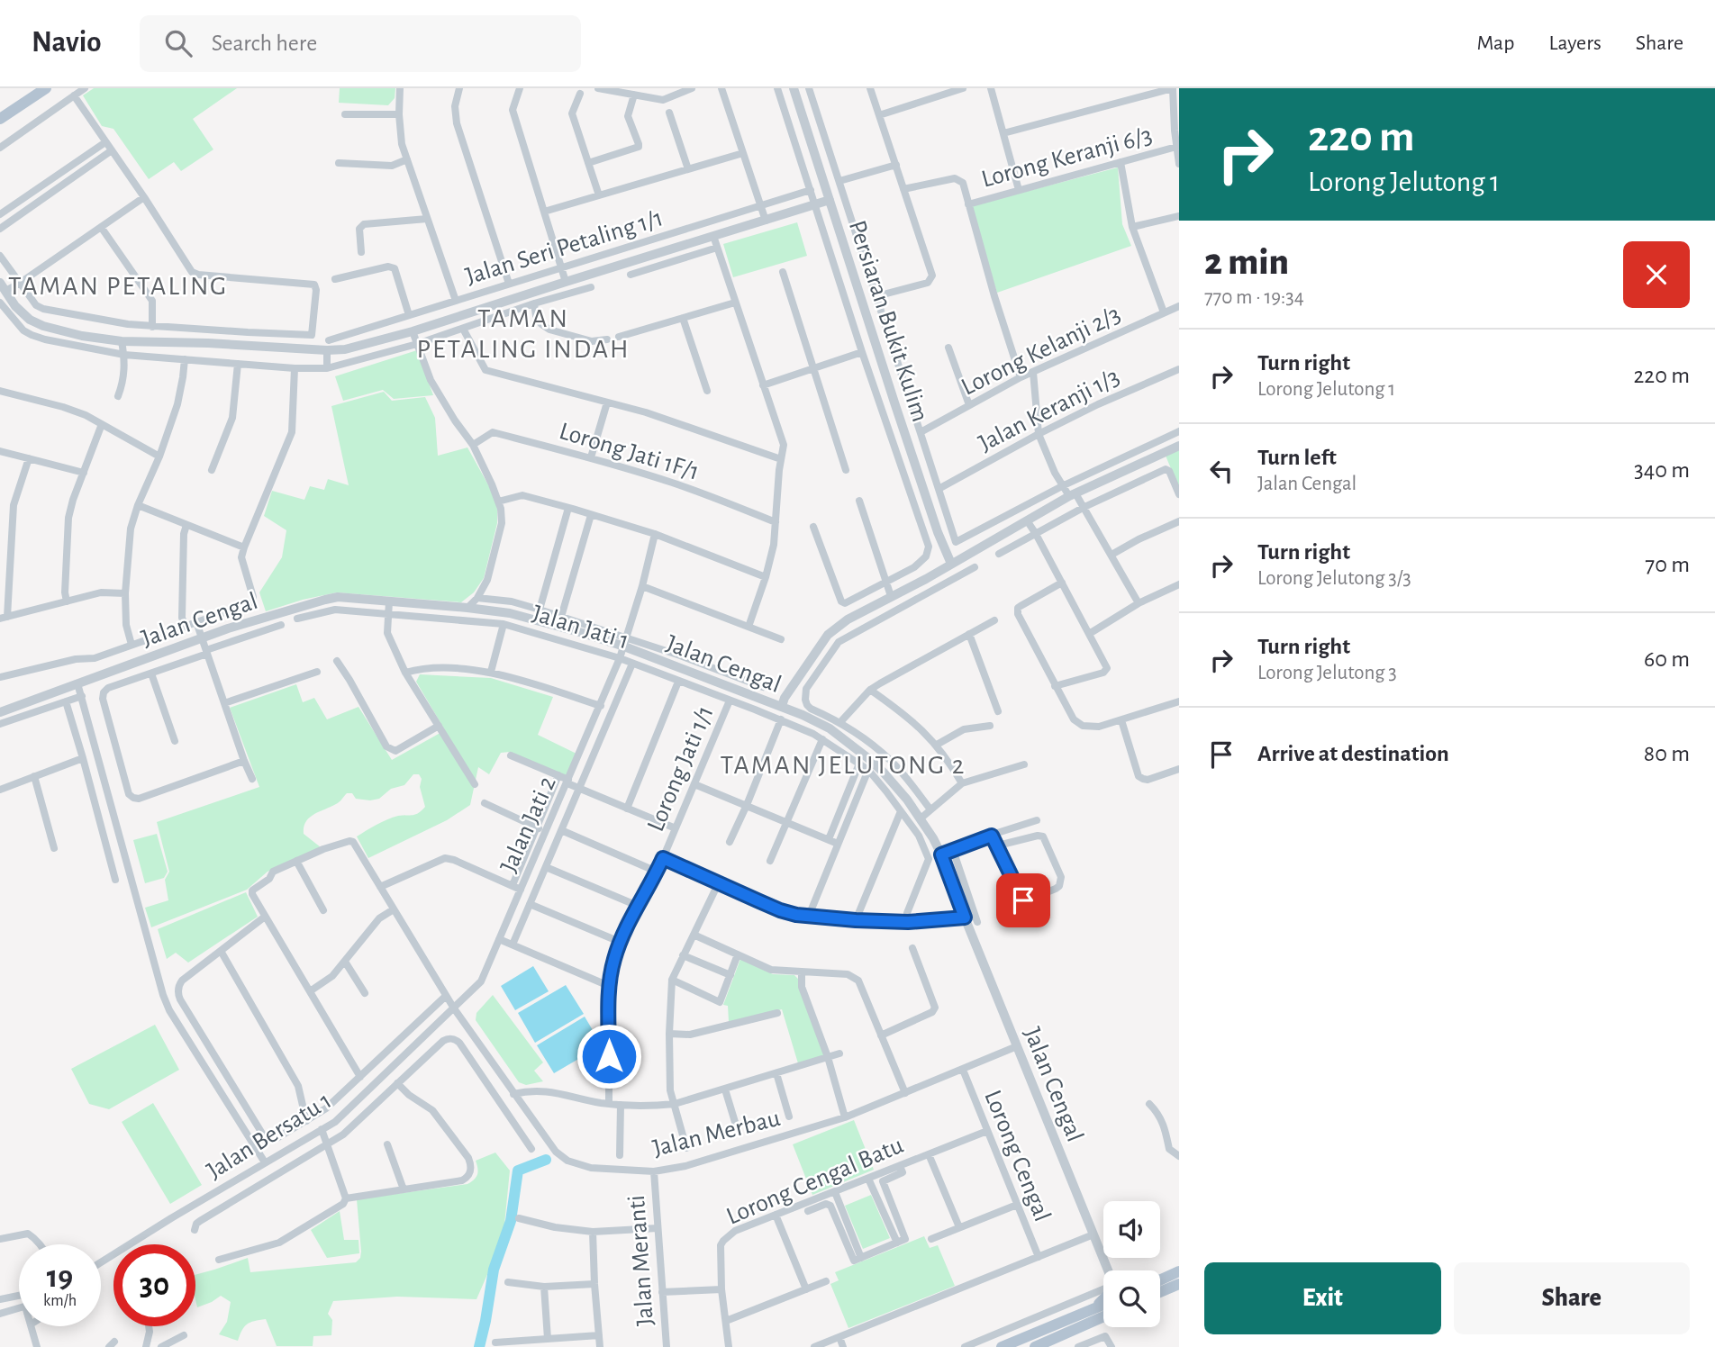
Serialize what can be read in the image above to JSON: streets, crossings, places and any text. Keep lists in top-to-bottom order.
{
  "streets": {
    "street": [
      "Lorong Keranji 6/3",
      "Jalan Seri Petaling 1/1",
      "Persiaran Bukit Kulim",
      "Lorong Kelanji 2/3",
      "Jalan Keranji 1/3",
      "Lorong Jati 1F/1",
      "Jalan Cengal",
      "Jalan Jati 1",
      "Lorong Jati 1/1",
      "Jalan Jati 2",
      "Jalan Merbau",
      "Jalan Bersatu 1",
      "Lorong Cengal",
      "Lorong Cengal Batu",
      "Jalan Meranti"
    ]
  },
  "crossings": [
    ["Jalan Cengal", "Jalan Jati 1"],
    ["Jalan Cengal", "Jalan Jati 2"],
    ["Jalan Cengal", "Jalan Merbau"],
    ["Jalan Jati 1", "Lorong Jati 1/1"],
    ["Jalan Jati 1", "Jalan Jati 2"],
    ["Jalan Jati 2", "Jalan Merbau"],
    ["Jalan Jati 2", "Jalan Bersatu 1"],
    ["Jalan Merbau", "Jalan Bersatu 1"],
    ["Jalan Merbau", "Lorong Cengal"],
    ["Jalan Merbau", "Jalan Meranti"],
    ["Lorong Cengal", "Lorong Cengal Batu"]
  ],
  "districts": ["TAMAN PETALING", "TAMAN PETALING INDAH", "TAMAN JELUTONG 2"],
  "page": {
    "header": "Navio",
    "search": "Search here",
    "nav": ["Map", "Layers", "Share"],
    "turn": ["220 m", "Lorong Jelutong 1"],
    "heading": ["2 min", "770 m · 19:34"],
    "list": [
      {
        "name": "Turn right",
        "note": "Lorong Jelutong 1",
        "value": "220 m"
      },
      {
        "name": "Turn left",
        "note": "Jalan Cengal",
        "value": "340 m"
      },
      {
        "name": "Turn right",
        "note": "Lorong Jelutong 3/3",
        "value": "70 m"
      },
      {
        "name": "Turn right",
        "note": "Lorong Jelutong 3",
        "value": "60 m"
      },
      {
        "name": "Arrive at destination",
        "value": "80 m"
      }
    ],
    "speed": "19 km/h",
    "limit": "30",
    "buttons": ["Exit", "Share"]
  }
}
